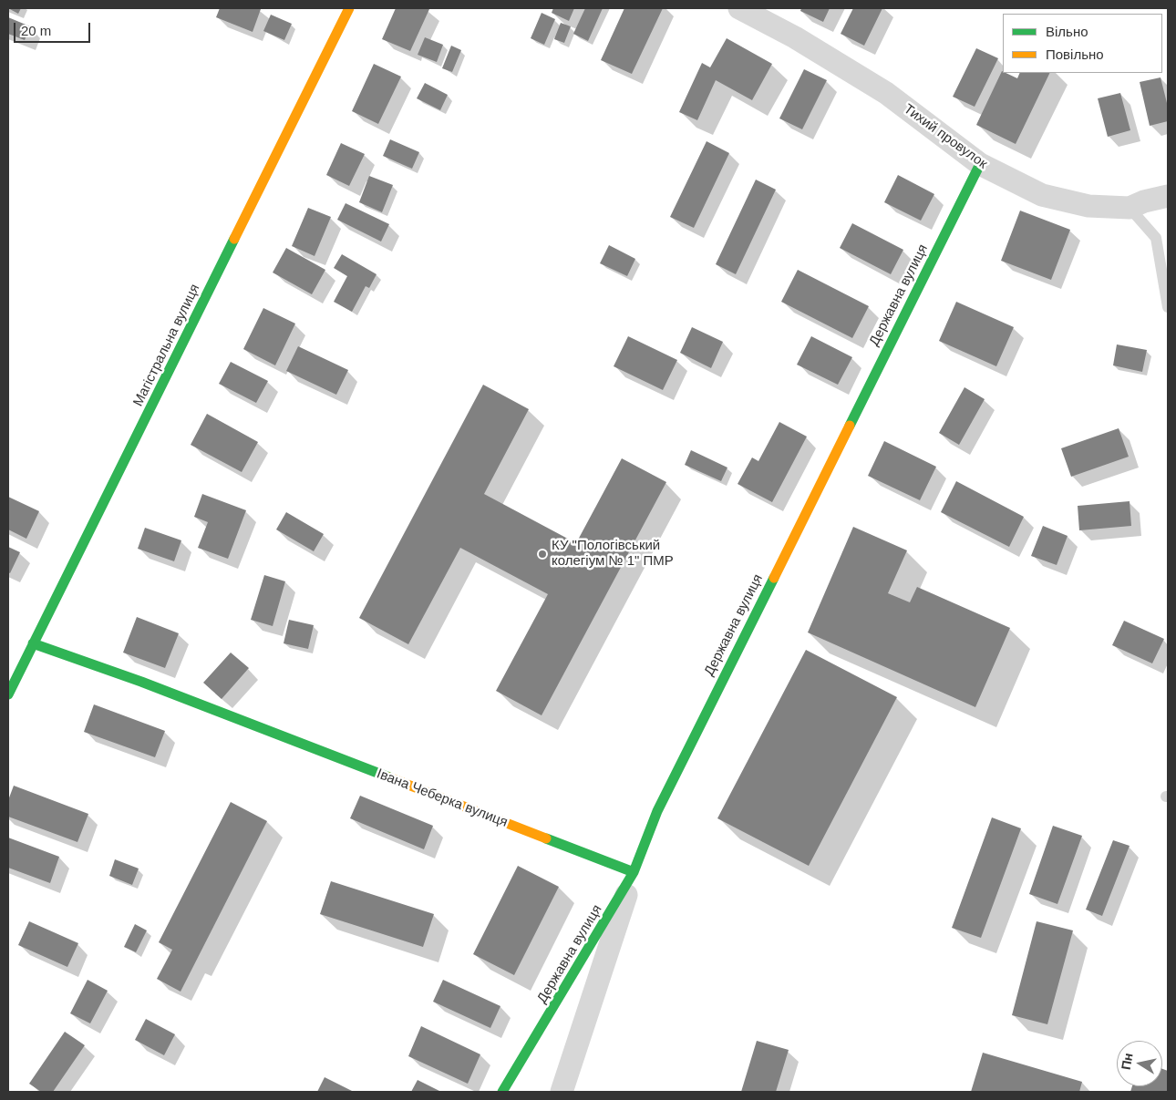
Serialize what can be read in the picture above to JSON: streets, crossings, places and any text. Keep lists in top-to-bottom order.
{
  "streets": {
    "street": [
      "Тихий провулок",
      "Державна вулиця",
      "Магістральна вулиця",
      "Івана Чеберка вулиця"
    ]
  },
  "crossings": [
    ["Тихий провулок", "Державна вулиця"],
    ["Державна вулиця", "Івана Чеберка вулиця"],
    ["Магістральна вулиця", "Івана Чеберка вулиця"]
  ],
  "places": ["КУ \"Пологівський колегіум № 1\" ПМР"],
  "legend": ["Вільно", "Повільно"],
  "scale_bar": "20 m",
  "north": "left"
}
